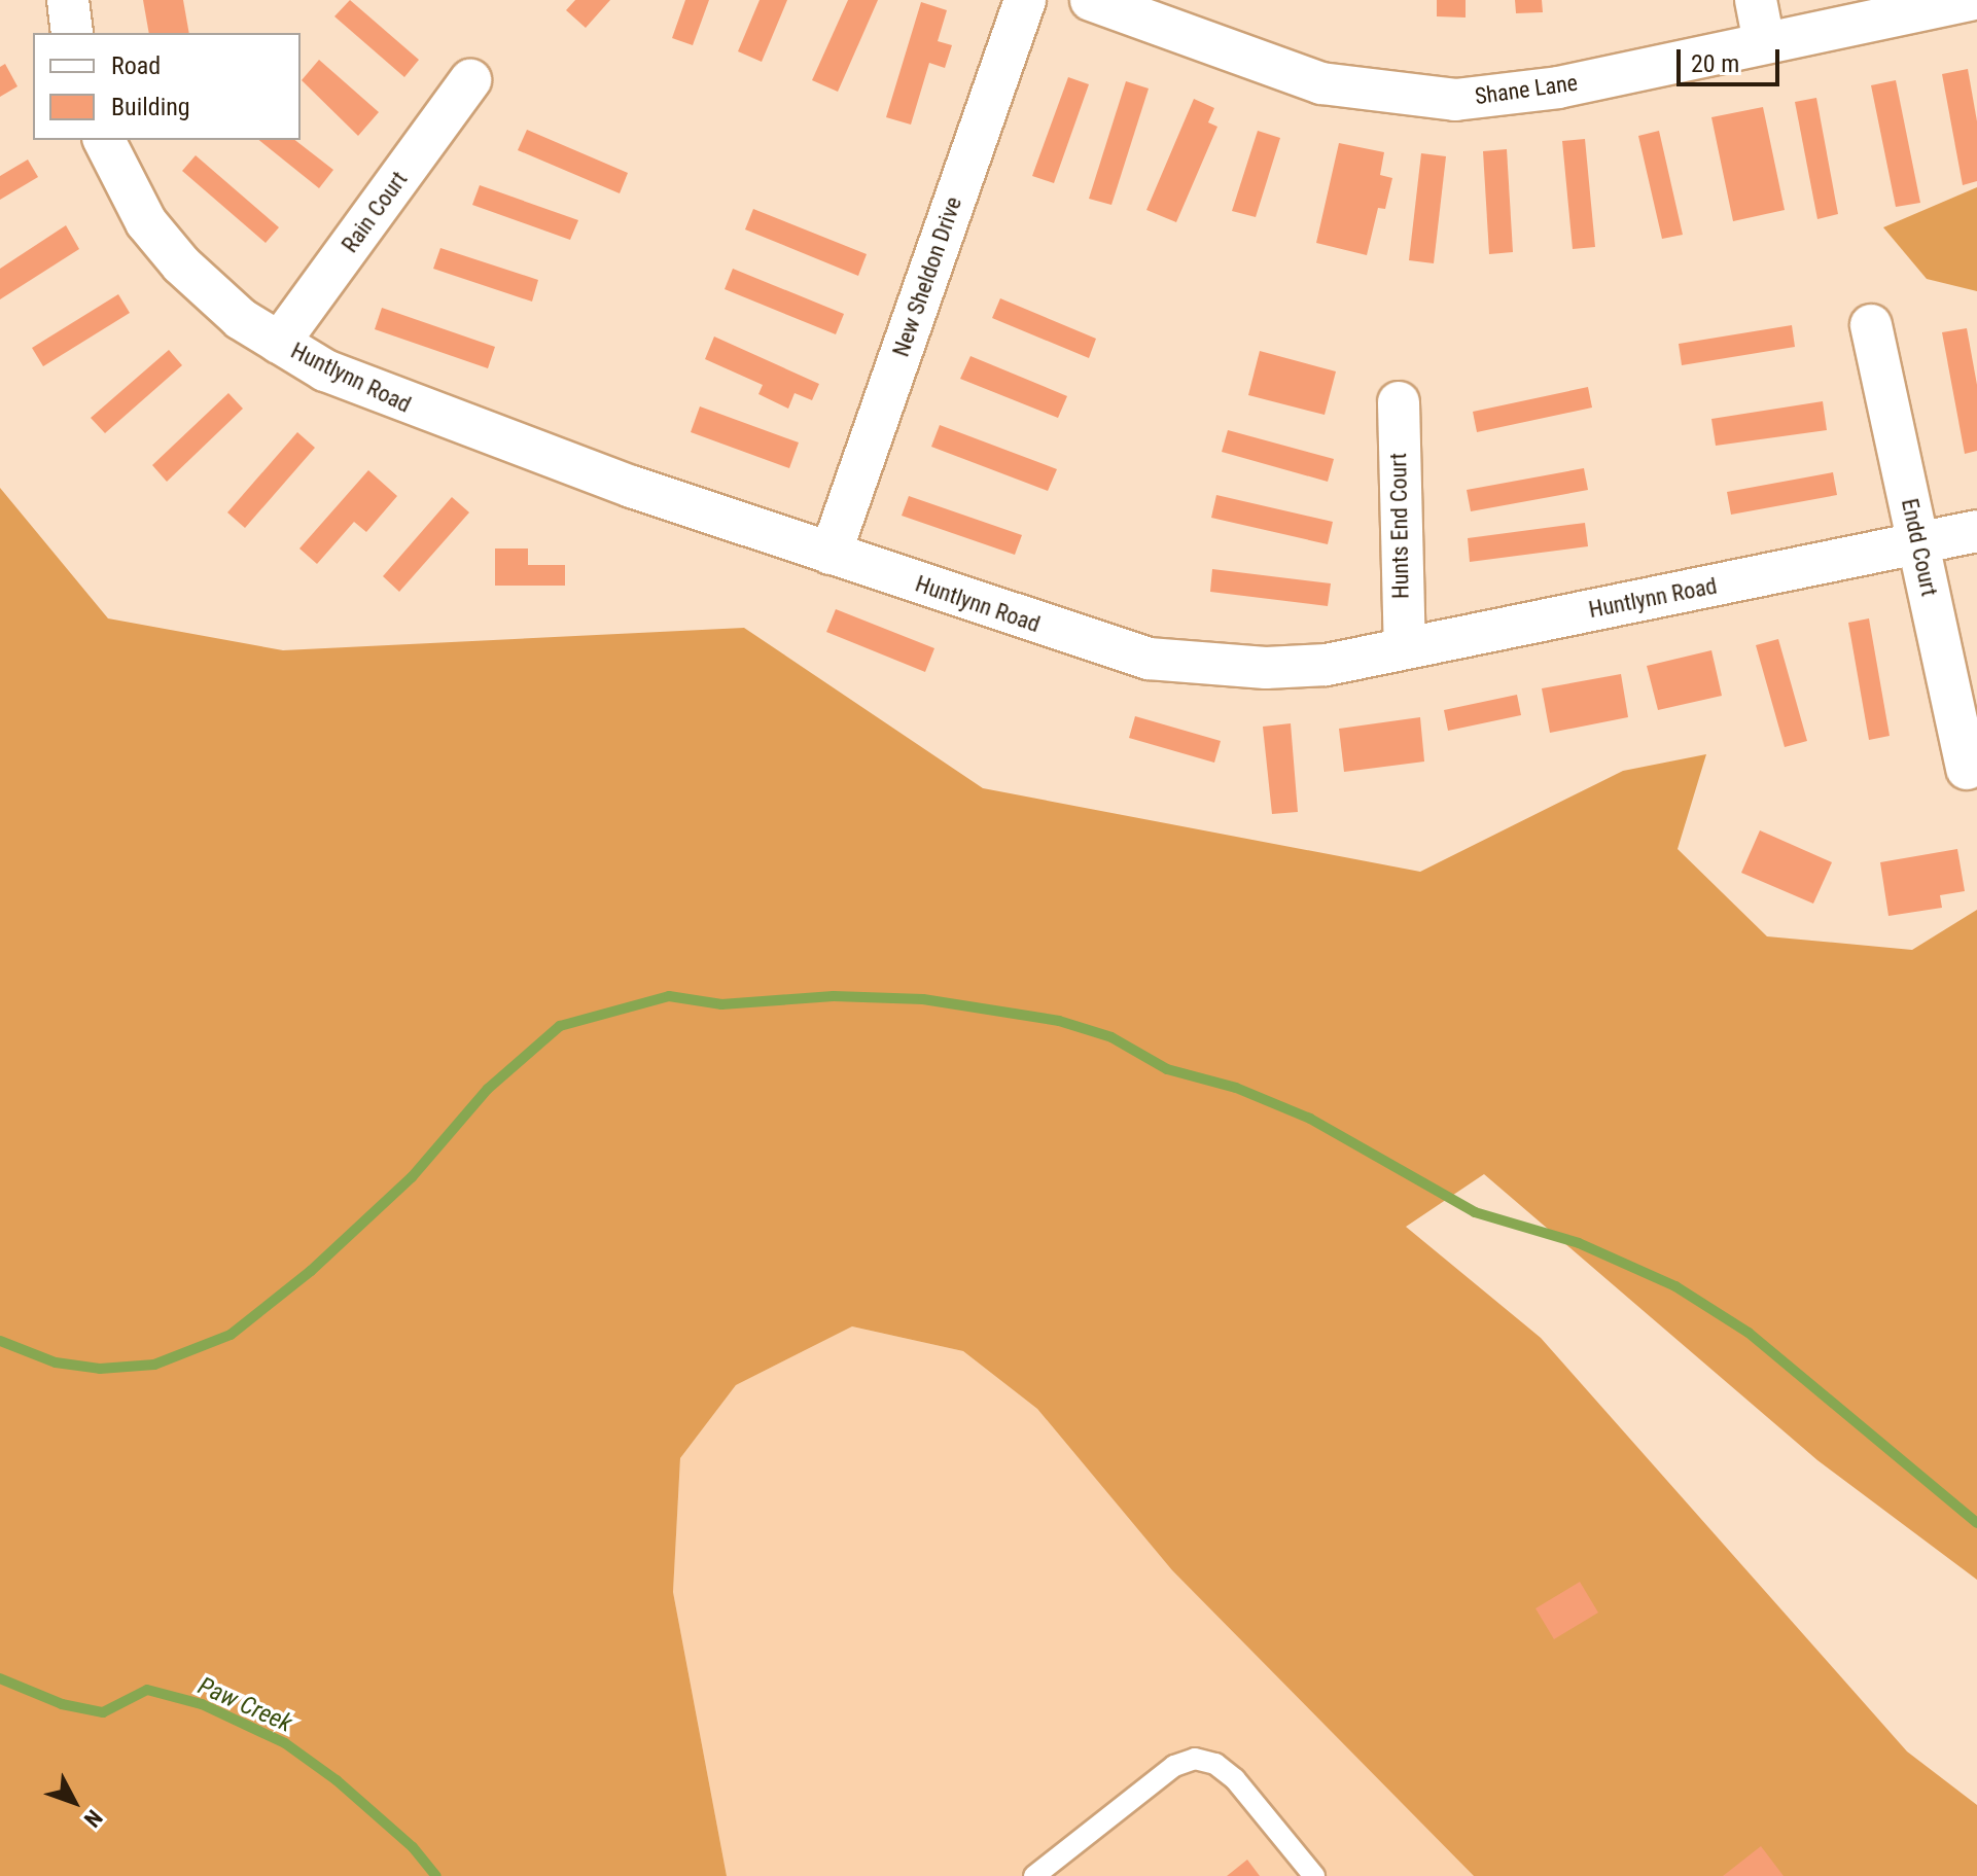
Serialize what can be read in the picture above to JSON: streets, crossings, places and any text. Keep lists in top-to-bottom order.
{
  "streets": {
    "street": [
      "Shane Lane",
      "Rain Court",
      "New Sheldon Drive",
      "Huntlynn Road",
      "Hunts End Court",
      "Endd Court"
    ]
  },
  "crossings": [
    ["Rain Court", "Huntlynn Road"],
    ["New Sheldon Drive", "Huntlynn Road"],
    ["Huntlynn Road", "Hunts End Court"],
    ["Huntlynn Road", "Endd Court"]
  ],
  "water": ["Paw Creek"],
  "legend": ["Road", "Building"],
  "scale_bar": "20 m",
  "north": "bottom right"
}
